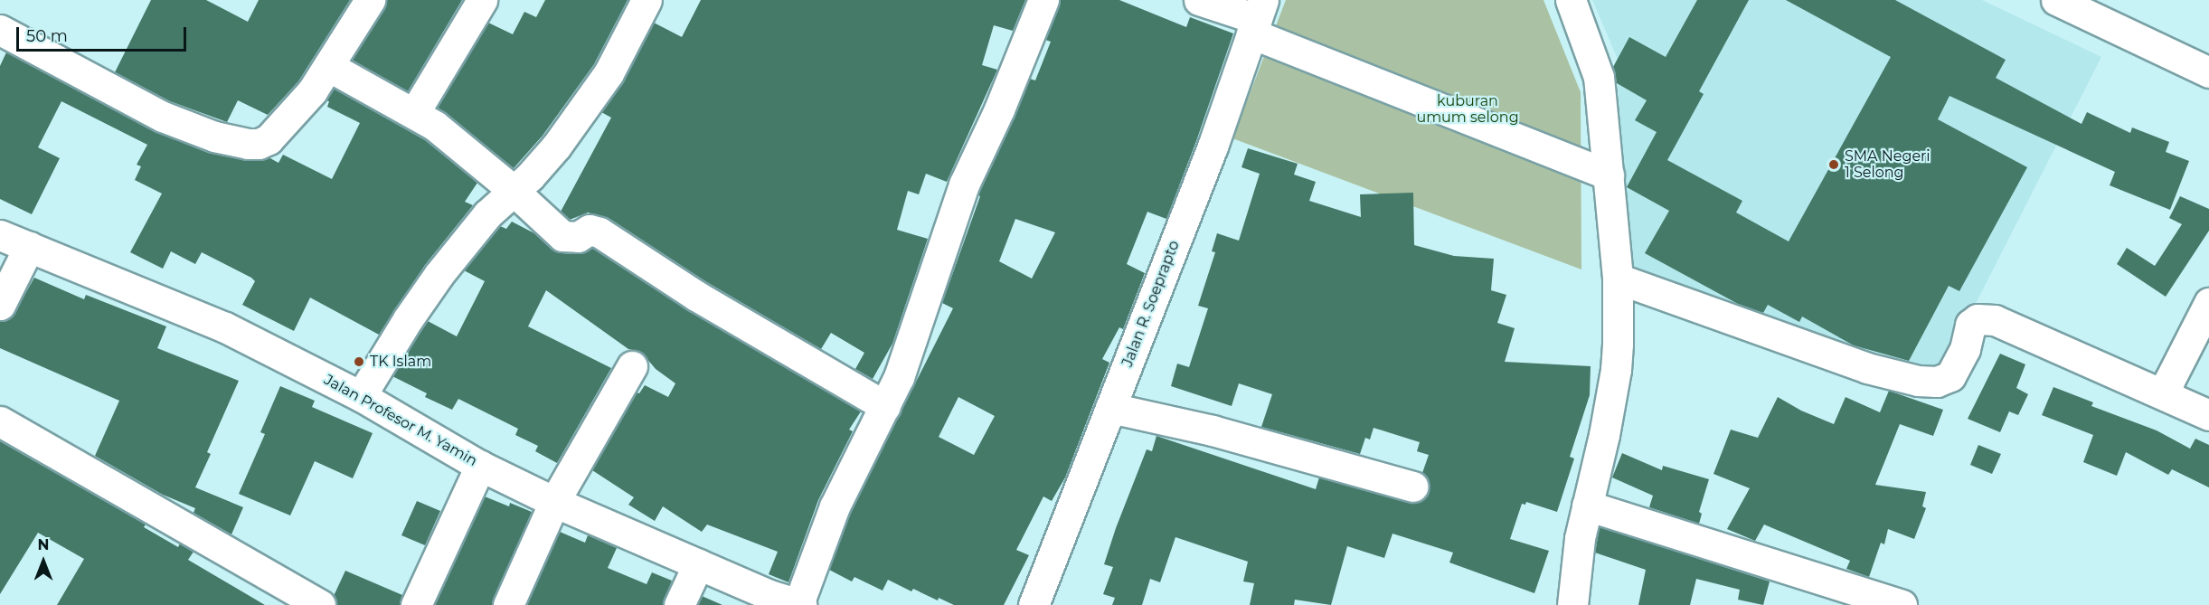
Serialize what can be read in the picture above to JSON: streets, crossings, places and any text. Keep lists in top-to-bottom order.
{
  "streets": {
    "street": ["Jalan R. Soeprapto", "Jalan Profesor M. Yamin"]
  },
  "parks": ["kuburan umum selong"],
  "places": ["SMA Negeri 1 Selong", "TK Islam"],
  "scale_bar": "50 m",
  "north": "top"
}
